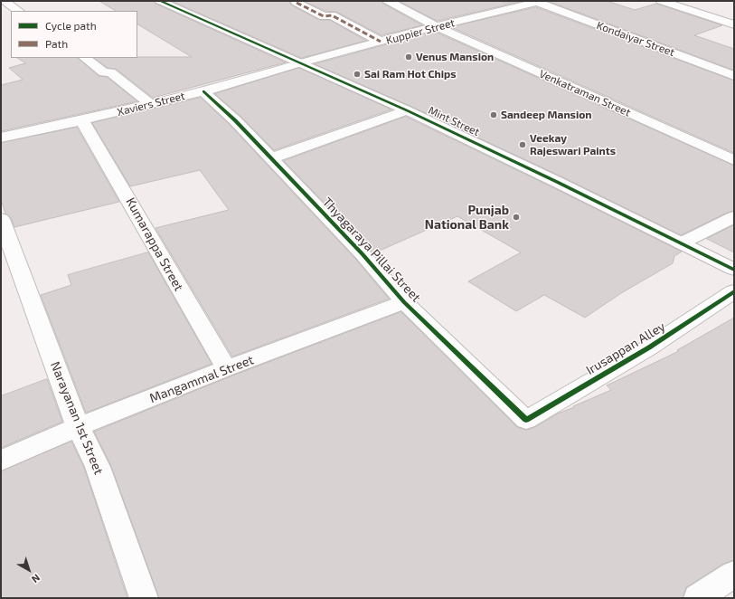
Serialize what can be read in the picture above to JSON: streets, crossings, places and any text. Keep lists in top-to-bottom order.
{
  "streets": {
    "street": [
      "Kuppier Street",
      "Kondaiyar Street",
      "Venkatraman Street",
      "Xaviers Street",
      "Mint Street",
      "Kumarappa Street",
      "Thyagaraya Pillai Street",
      "Irusappan Alley",
      "Mangammal Street",
      "Narayanan 1st Street"
    ]
  },
  "crossings": [
    ["Kuppier Street", "Kondaiyar Street"],
    ["Kuppier Street", "Venkatraman Street"],
    ["Kuppier Street", "Xaviers Street"],
    ["Kuppier Street", "Mint Street"],
    ["Xaviers Street", "Mint Street"],
    ["Xaviers Street", "Kumarappa Street"],
    ["Xaviers Street", "Thyagaraya Pillai Street"],
    ["Kumarappa Street", "Mangammal Street"],
    ["Thyagaraya Pillai Street", "Irusappan Alley"],
    ["Thyagaraya Pillai Street", "Mangammal Street"],
    ["Mangammal Street", "Narayanan 1st Street"]
  ],
  "places": [
    "Venus Mansion",
    "Sai Ram Hot Chips",
    "Sandeep Mansion",
    "Veekay Rajeswari Paints",
    "Punjab National Bank"
  ],
  "legend": ["Cycle path", "Path"],
  "north": "bottom right"
}
